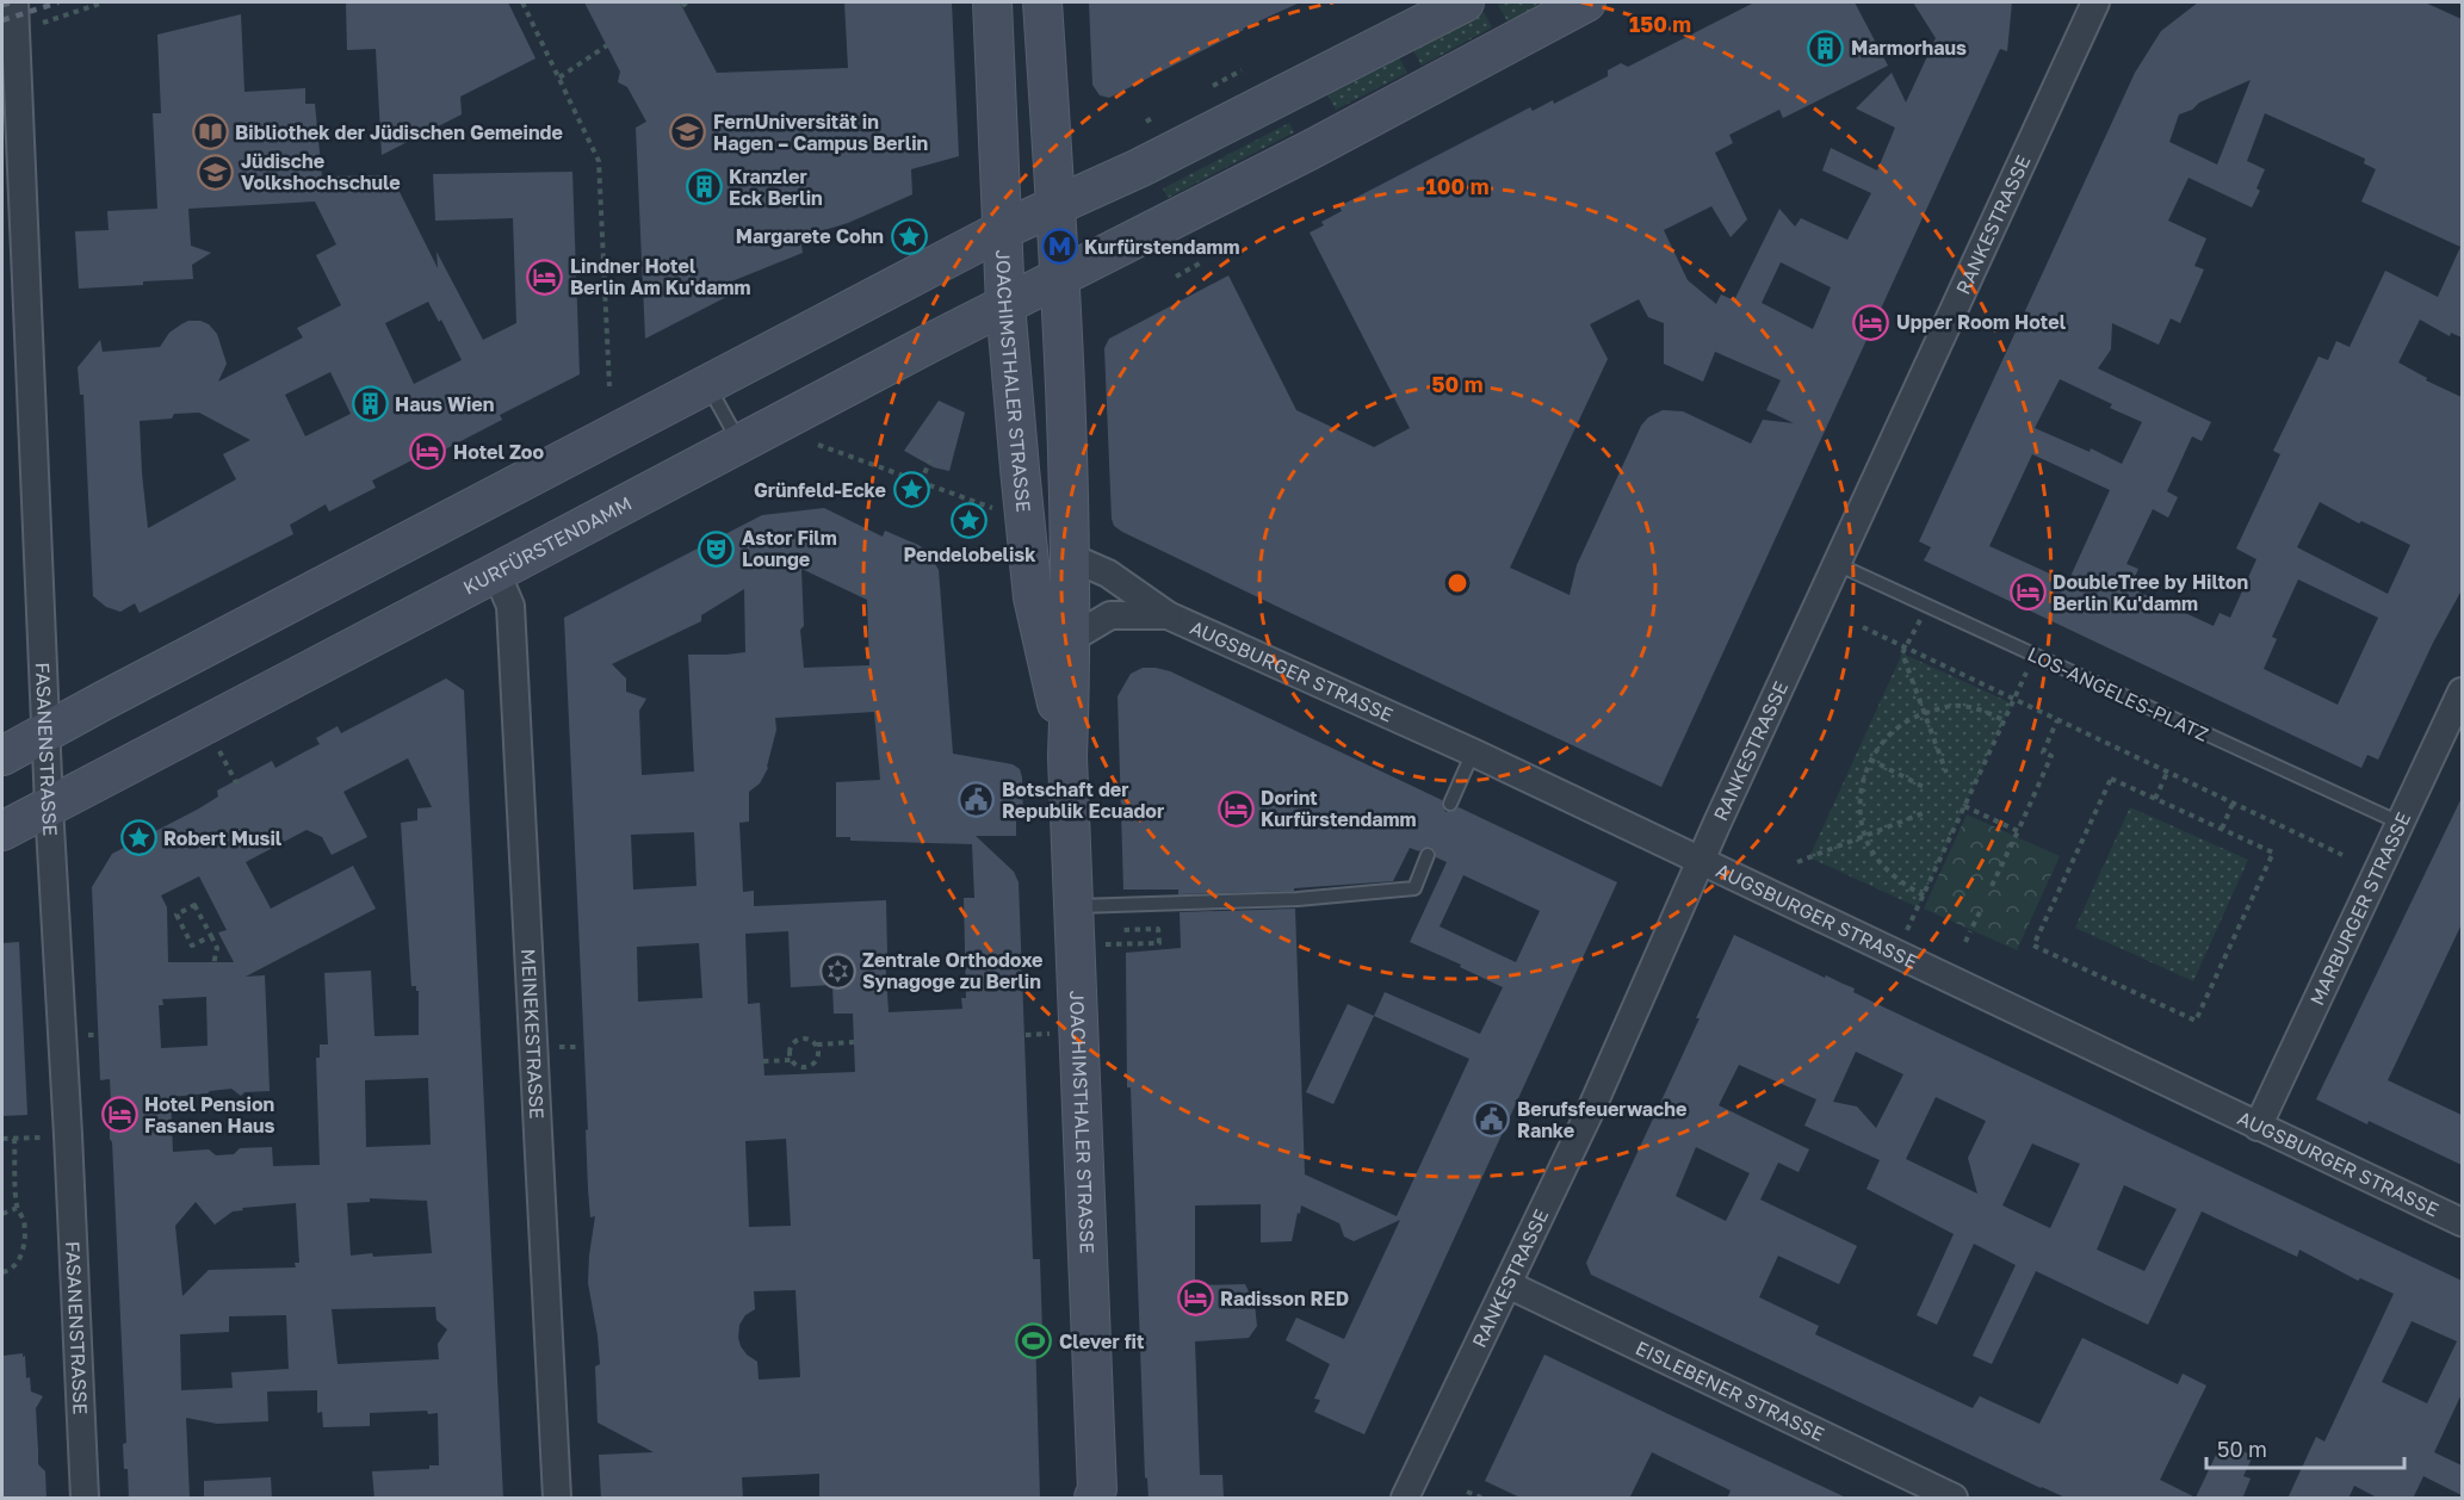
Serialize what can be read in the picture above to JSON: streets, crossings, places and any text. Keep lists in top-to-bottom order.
{
  "streets": {
    "main road": ["JOACHIMSTHALER STRASSE", "KURFÜRSTENDAMM"],
    "street": [
      "RANKESTRASSE",
      "AUGSBURGER STRASSE",
      "FASANENSTRASSE",
      "MARBURGER STRASSE",
      "MEINEKESTRASSE",
      "EISLEBENER STRASSE"
    ],
    "lane": ["LOS-ANGELES-PLATZ"]
  },
  "crossings": [
    ["RANKESTRASSE", "AUGSBURGER STRASSE"],
    ["RANKESTRASSE", "LOS-ANGELES-PLATZ"],
    ["RANKESTRASSE", "EISLEBENER STRASSE"],
    ["JOACHIMSTHALER STRASSE", "KURFÜRSTENDAMM"],
    ["JOACHIMSTHALER STRASSE", "AUGSBURGER STRASSE"],
    ["KURFÜRSTENDAMM", "FASANENSTRASSE"],
    ["KURFÜRSTENDAMM", "MEINEKESTRASSE"],
    ["AUGSBURGER STRASSE", "MARBURGER STRASSE"],
    ["LOS-ANGELES-PLATZ", "MARBURGER STRASSE"]
  ],
  "places": {
    "building": ["Marmorhaus", "Kranzler Eck Berlin", "Haus Wien"],
    "library": ["Bibliothek der Jüdischen Gemeinde"],
    "school or university": ["FernUniversität in Hagen – Campus Berlin", "Jüdische Volkshochschule"],
    "place": [
      "Margarete Cohn",
      "Grünfeld-Ecke",
      "Pendelobelisk",
      "Robert Musil"
    ],
    "metro station": ["Kurfürstendamm"],
    "hotel": [
      "Lindner Hotel Berlin Am Ku'damm",
      "Upper Room Hotel",
      "Hotel Zoo",
      "DoubleTree by Hilton Berlin Ku'damm",
      "Dorint Kurfürstendamm",
      "Hotel Pension Fasanen Haus",
      "Radisson RED"
    ],
    "theatre": ["Astor Film Lounge"],
    "public building": ["Botschaft der Republik Ecuador", "Berufsfeuerwache Ranke"],
    "synagogue": ["Zentrale Orthodoxe Synagoge zu Berlin"],
    "sports": ["Clever fit"]
  },
  "scale_bar": "50 m",
  "rings": ["150 m", "100 m", "50 m"]
}
